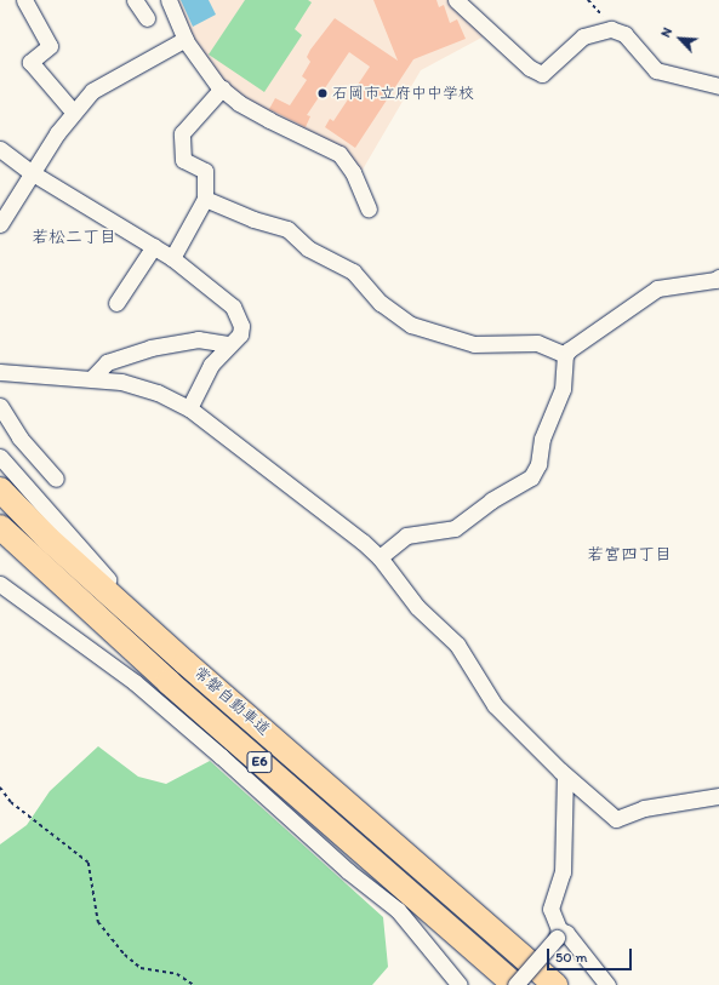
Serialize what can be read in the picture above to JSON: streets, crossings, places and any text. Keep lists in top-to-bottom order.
{
  "streets": {
    "highway": ["常磐自動車道", "E6"]
  },
  "districts": ["若松二丁目", "若宮四丁目"],
  "places": ["石岡市立府中中学校"],
  "scale_bar": "50 m",
  "north": "top left"
}
